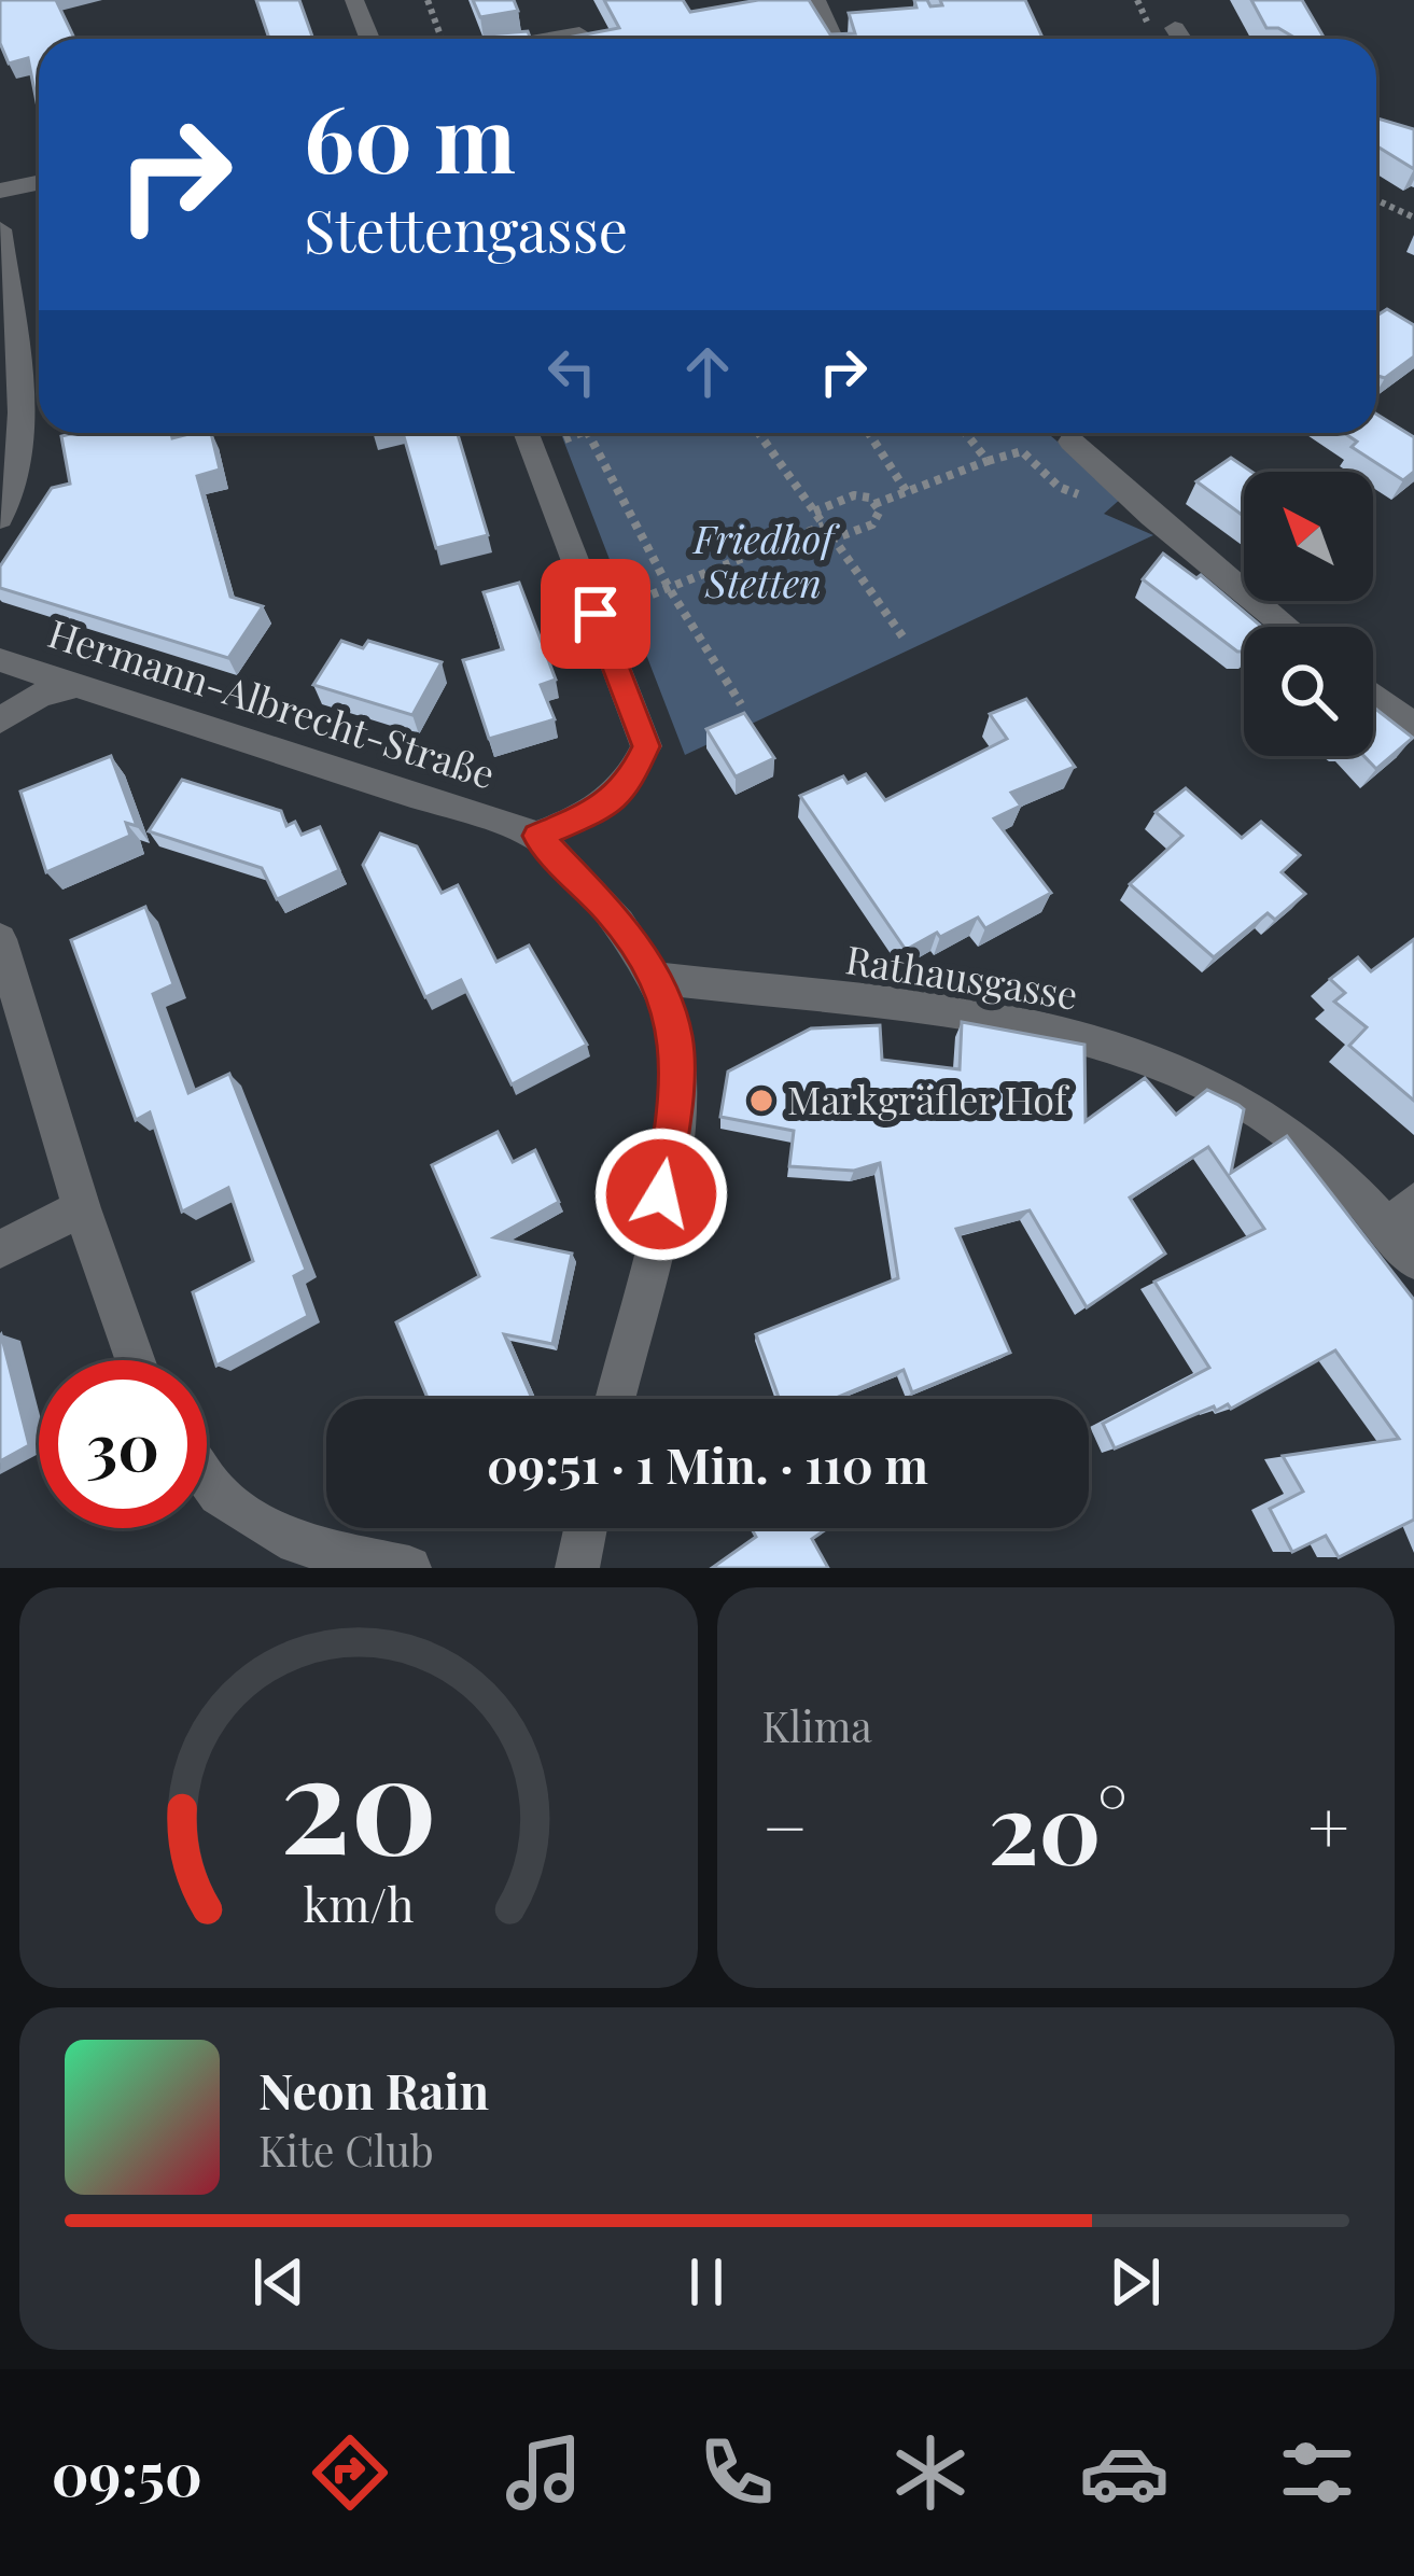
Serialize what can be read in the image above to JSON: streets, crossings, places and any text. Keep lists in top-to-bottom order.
{
  "streets": {
    "street": ["Hermann-Albrecht-Straße", "Rathausgasse"]
  },
  "parks": ["Friedhof Stetten"],
  "places": ["Markgräfler Hof"],
  "north": "top left",
  "page": {
    "turn": ["60 m", "Stettengasse"],
    "limit": "30",
    "trip": "09:51 · 1 Min. · 110 m",
    "tile": "Klima",
    "heat": ["−", "20°", "+"],
    "song": ["Neon Rain", "Kite Club"],
    "tabs": "09:50",
    "gauge": ["20", "km/h"]
  }
}
